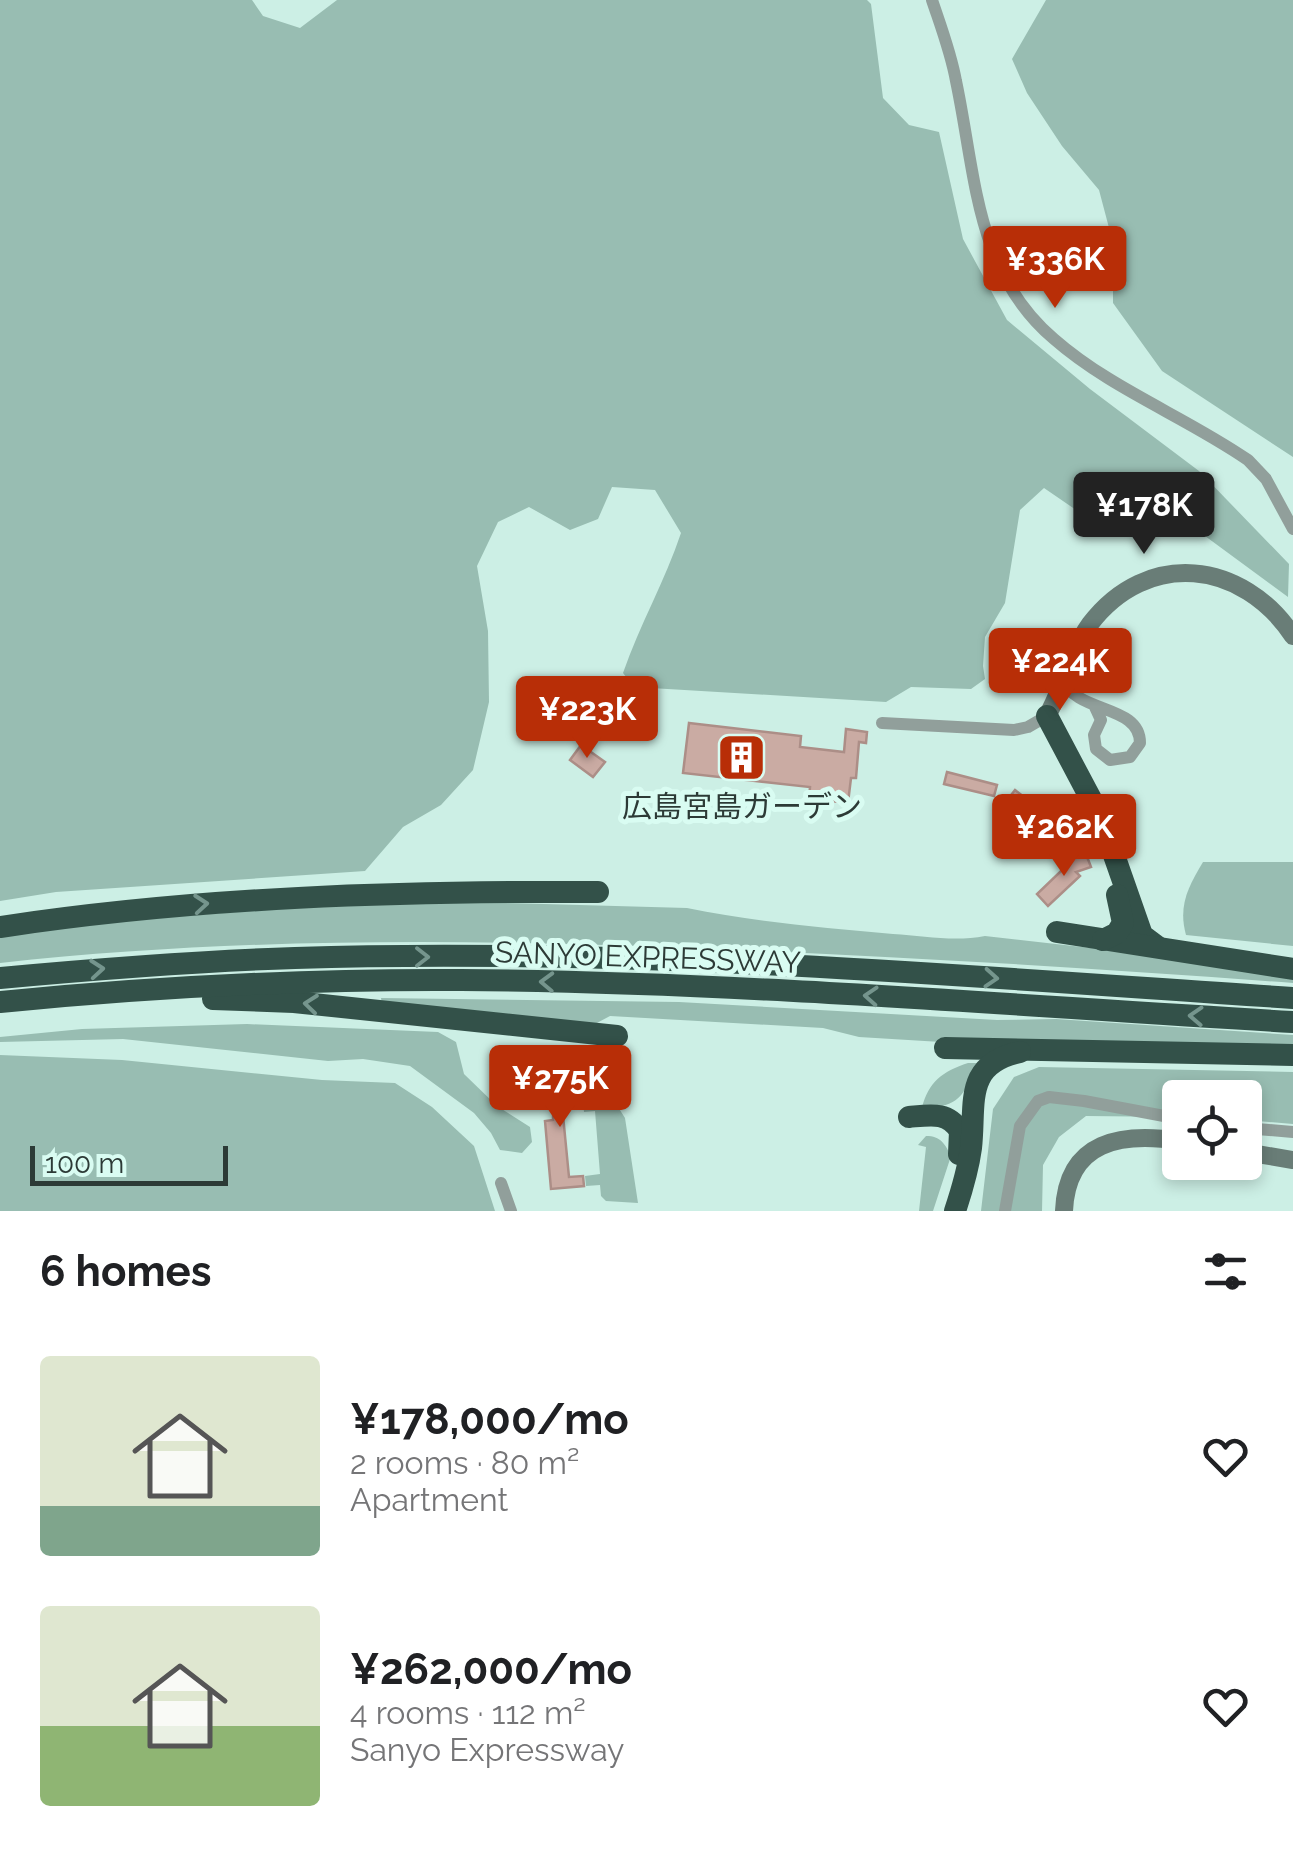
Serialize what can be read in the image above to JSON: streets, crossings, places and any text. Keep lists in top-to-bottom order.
{
  "streets": {
    "highway": ["SANYO EXPRESSWAY"]
  },
  "places": {
    "building": ["広島宮島ガーデン"]
  },
  "scale_bar": "100 m",
  "page": {
    "price": [
      "¥336K",
      "¥178K",
      "¥224K",
      "¥223K",
      "¥262K",
      "¥275K"
    ],
    "scale": "100 m",
    "heading": "6 homes",
    "list": [
      {
        "name": "¥178,000/mo",
        "note": "2 rooms · 80 m² · Apartment"
      },
      {
        "name": "¥262,000/mo",
        "note": "4 rooms · 112 m² · Sanyo Expressway"
      }
    ]
  }
}
